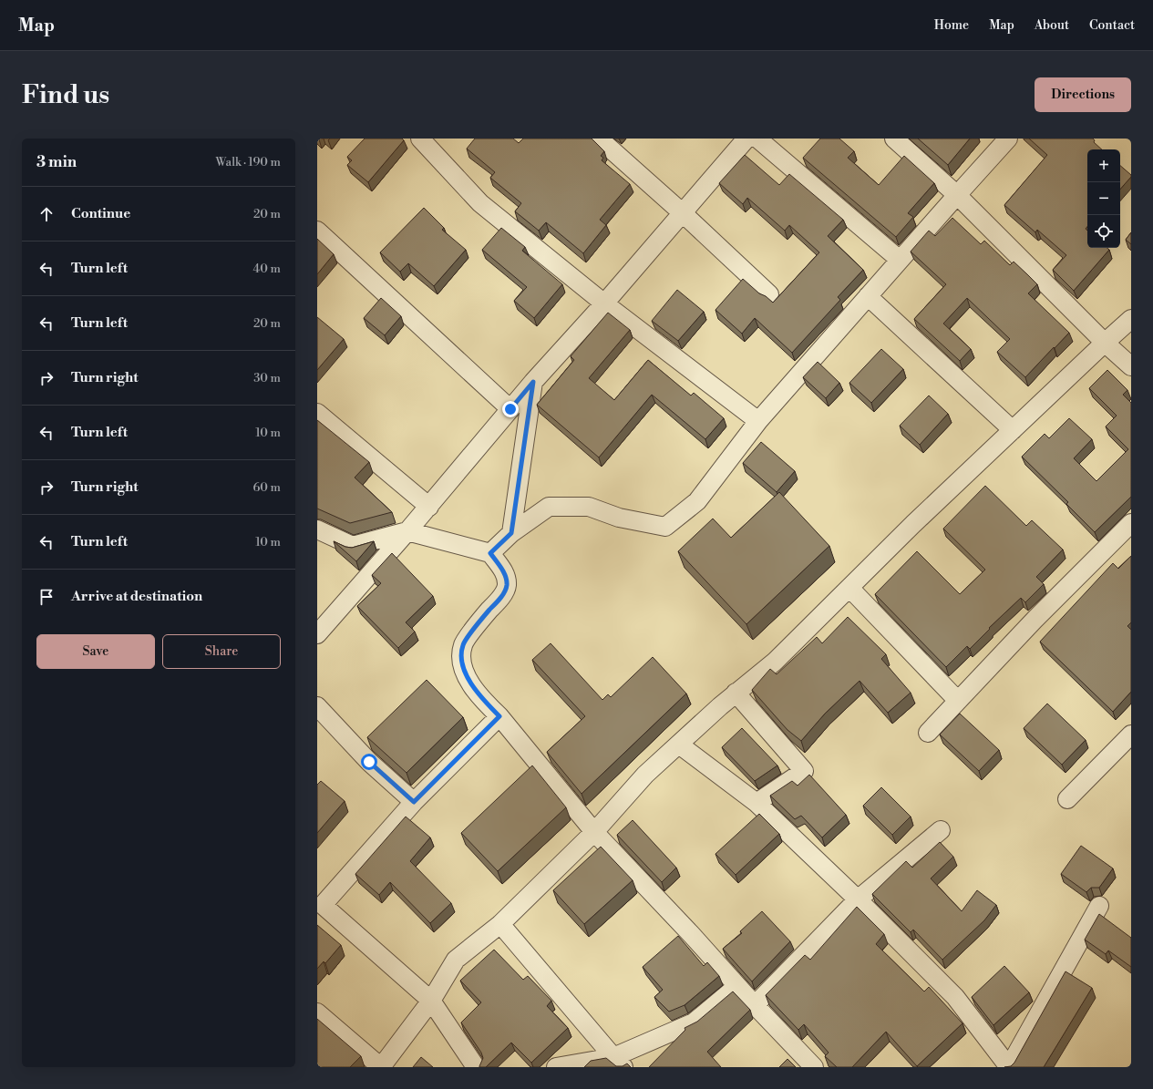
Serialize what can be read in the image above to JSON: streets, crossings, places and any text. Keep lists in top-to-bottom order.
{
  "page": {
    "header": "Map",
    "nav": [
      "Home",
      "Map",
      "About",
      "Contact"
    ],
    "buttons": [
      "Directions",
      ["Save", "Share"]
    ],
    "title": "Find us",
    "heading": ["3 min", "Walk · 190 m"],
    "map_buttons": ["+", "−"],
    "list": [
      ["Continue", "20 m"],
      ["Turn left", "40 m"],
      ["Turn left", "20 m"],
      ["Turn right", "30 m"],
      ["Turn left", "10 m"],
      ["Turn right", "60 m"],
      ["Turn left", "10 m"],
      "Arrive at destination"
    ]
  }
}
